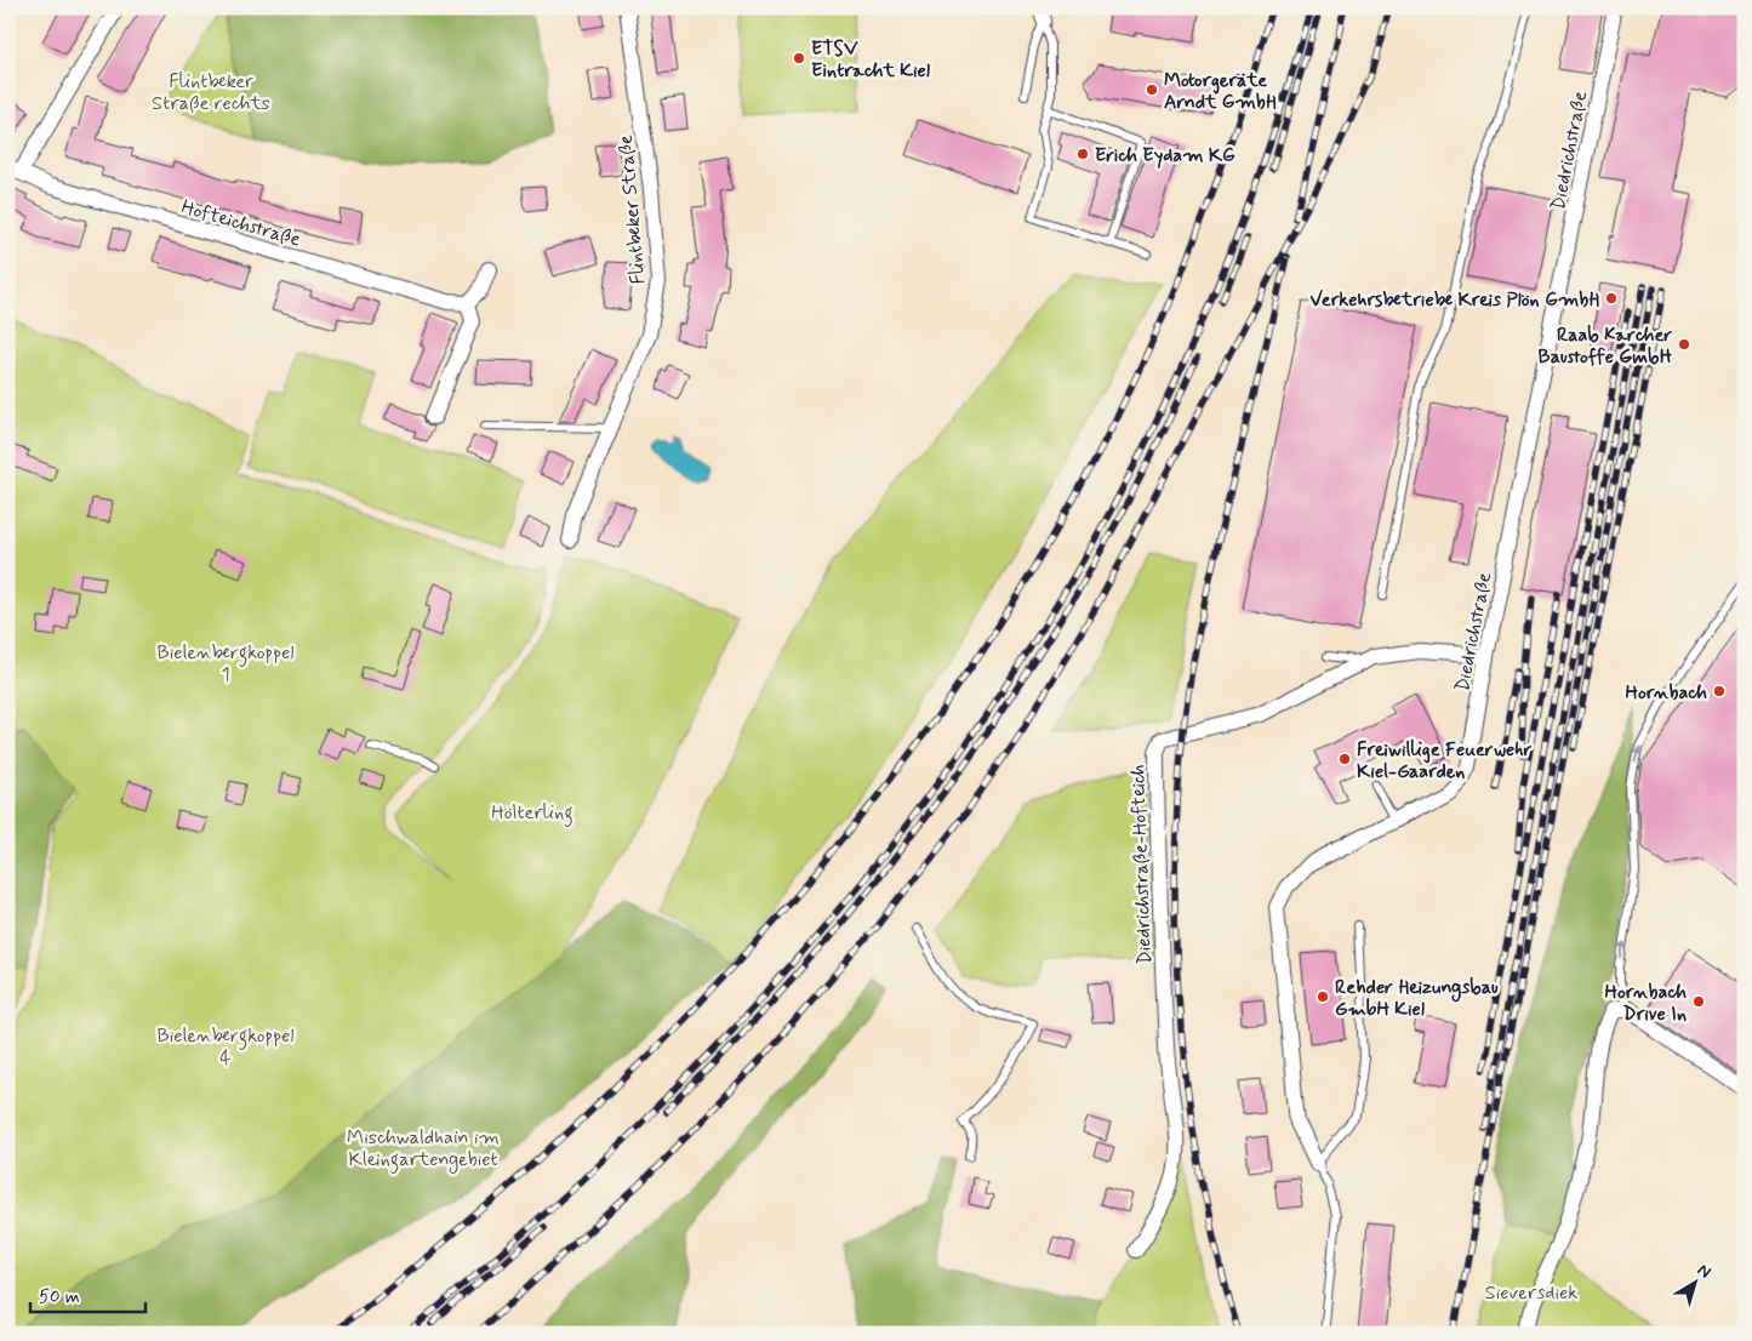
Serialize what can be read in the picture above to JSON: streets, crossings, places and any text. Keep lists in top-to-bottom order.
{
  "streets": {
    "street": [
      "Diedrichstraße",
      "Flintbeker Straße",
      "Hofteichstraße",
      "Diedrichstraße-Hofteich"
    ]
  },
  "crossings": [
    ["Diedrichstraße", "Diedrichstraße-Hofteich"]
  ],
  "parks": [
    "Flintbeker Straße rechts",
    "Bielenbergkoppel 1",
    "Hölterling",
    "Bielenbergkoppel 4",
    "Mischwaldhain im Kleingartengebiet",
    "Sieversdiek"
  ],
  "places": [
    "ETSV Eintracht Kiel",
    "Motorgeräte Arndt GmbH",
    "Erich Eydam KG",
    "Verkehrsbetriebe Kreis Plön GmbH",
    "Raab Karcher Baustoffe GmbH",
    "Hornbach",
    "Freiwillige Feuerwehr Kiel-Gaarden",
    "Rehder Heizungsbau GmbH Kiel",
    "Hornbach Drive In"
  ],
  "scale_bar": "50 m",
  "north": "top right"
}
